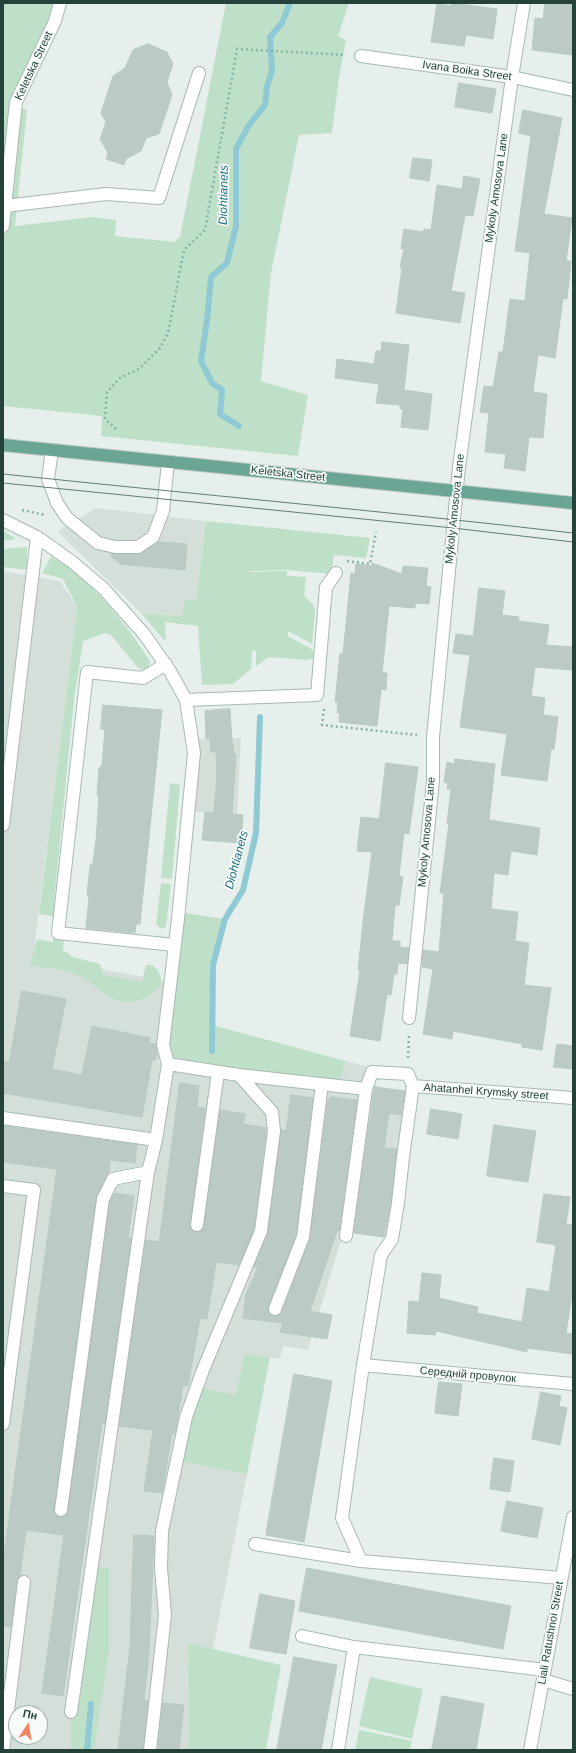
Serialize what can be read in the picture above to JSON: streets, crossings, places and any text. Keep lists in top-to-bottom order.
{
  "streets": {
    "main road": ["Keletska Street"],
    "street": [
      "Ivana Boika Street",
      "Mykoly Amosova Lane",
      "Ahatanhel Krymsky street",
      "Середній провулок",
      "Liali Ratushnoi Street"
    ]
  },
  "crossings": [
    ["Keletska Street", "Mykoly Amosova Lane"],
    ["Ivana Boika Street", "Mykoly Amosova Lane"]
  ],
  "water": ["Diohtianets"],
  "north": "top"
}
